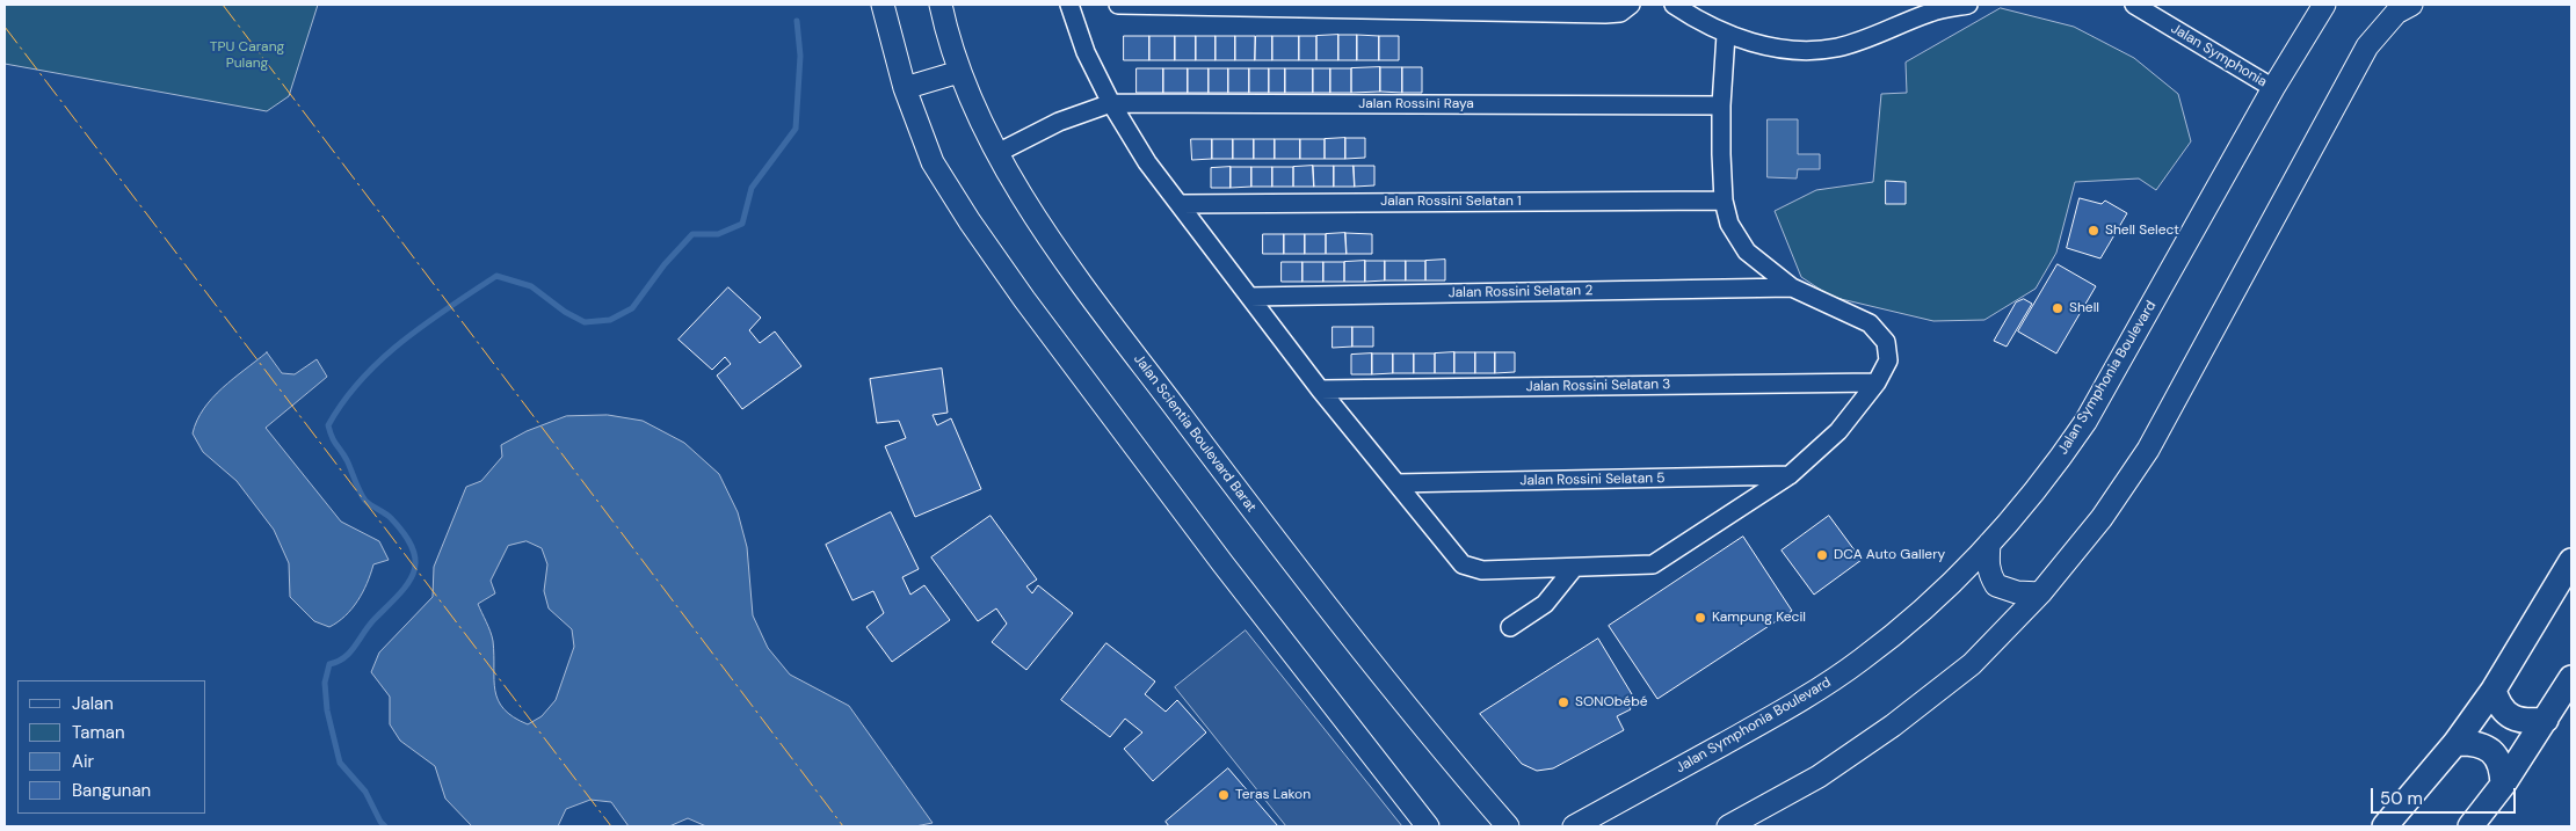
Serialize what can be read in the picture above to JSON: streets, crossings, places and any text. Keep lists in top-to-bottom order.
{
  "streets": {
    "street": [
      "Jalan Symphonia",
      "Jalan Rossini Raya",
      "Jalan Rossini Selatan 1",
      "Jalan Rossini Selatan 2",
      "Jalan Symphonia Boulevard",
      "Jalan Rossini Selatan 3",
      "Jalan Scientia Boulevard Barat",
      "Jalan Rossini Selatan 5"
    ]
  },
  "crossings": [
    ["Jalan Symphonia", "Jalan Symphonia Boulevard"],
    ["Jalan Rossini Raya", "Jalan Scientia Boulevard Barat"]
  ],
  "parks": ["TPU Carang Pulang"],
  "places": [
    "Shell Select",
    "Shell",
    "DCA Auto Gallery",
    "Kampung Kecil",
    "SONObébé",
    "Teras Lakon"
  ],
  "legend": [
    "Jalan",
    "Taman",
    "Air",
    "Bangunan"
  ],
  "scale_bar": "50 m"
}
